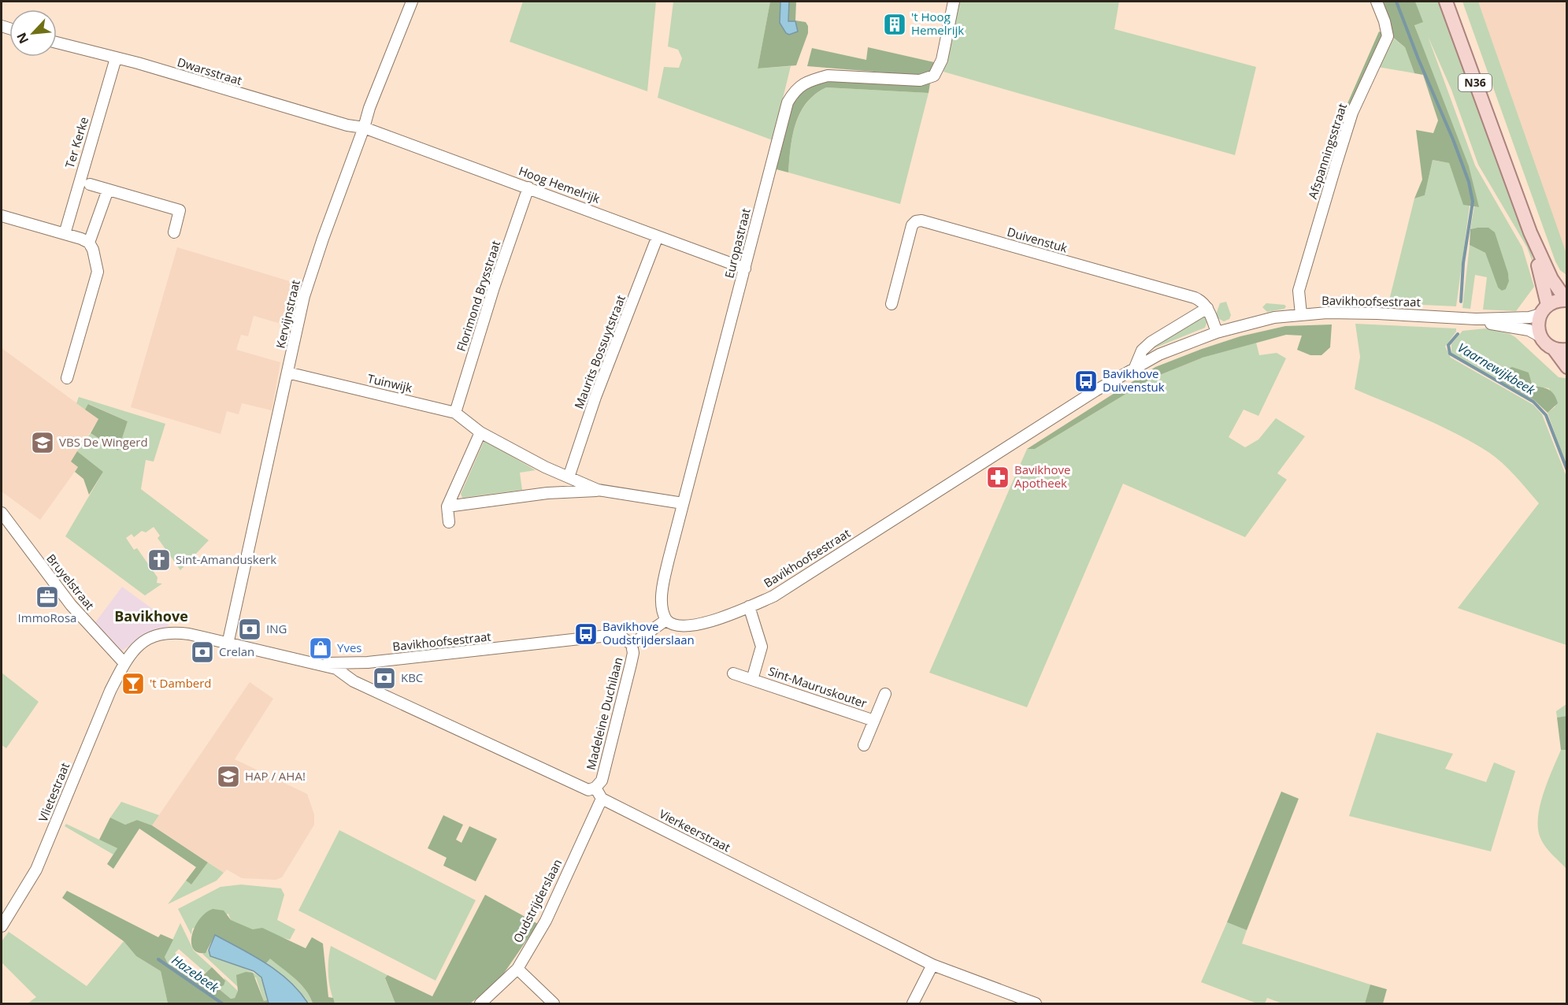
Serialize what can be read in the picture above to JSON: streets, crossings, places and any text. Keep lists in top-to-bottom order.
{
  "streets": {
    "main road": ["N36"],
    "street": [
      "Dwarsstraat",
      "Ter Kerke",
      "Afspanningsstraat",
      "Hoog Hemelrijk",
      "Duivenstuk",
      "Europastraat",
      "Florimond Brysstraat",
      "Bavikhoofsestraat",
      "Kervijnstraat",
      "Maurits Bossuytstraat",
      "Tuinwijk",
      "Bruyelstraat",
      "Sint-Mauruskouter",
      "Madeleine Duchilaan",
      "Vlietestraat",
      "Vierkeerstraat",
      "Oudstrijderslaan"
    ]
  },
  "crossings": [
    ["Dwarsstraat", "Ter Kerke"],
    ["Dwarsstraat", "Hoog Hemelrijk"],
    ["Dwarsstraat", "Kervijnstraat"],
    ["N36", "Bavikhoofsestraat"],
    ["Afspanningsstraat", "Bavikhoofsestraat"],
    ["Hoog Hemelrijk", "Europastraat"],
    ["Hoog Hemelrijk", "Florimond Brysstraat"],
    ["Hoog Hemelrijk", "Kervijnstraat"],
    ["Hoog Hemelrijk", "Maurits Bossuytstraat"],
    ["Europastraat", "Bavikhoofsestraat"],
    ["Europastraat", "Tuinwijk"],
    ["Florimond Brysstraat", "Tuinwijk"],
    ["Bavikhoofsestraat", "Sint-Mauruskouter"],
    ["Bavikhoofsestraat", "Madeleine Duchilaan"],
    ["Bavikhoofsestraat", "Vlietestraat"],
    ["Kervijnstraat", "Tuinwijk"],
    ["Kervijnstraat", "Vlietestraat"],
    ["Maurits Bossuytstraat", "Tuinwijk"],
    ["Bruyelstraat", "Vlietestraat"],
    ["Vierkeerstraat", "Oudstrijderslaan"]
  ],
  "districts": ["Bavikhove"],
  "water": ["Vaarnewijkbeek", "Hazebeek"],
  "places": {
    "building": ["'t Hoog Hemelrijk"],
    "bus stop": ["Bavikhove Duivenstuk", "Bavikhove Oudstrijderslaan"],
    "school or university": ["VBS De Wingerd", "HAP / AHA!"],
    "pharmacy": ["Bavikhove Apotheek"],
    "church": ["Sint-Amanduskerk"],
    "office": ["ImmoRosa"],
    "bank": ["ING", "Crelan", "KBC"],
    "shop": ["Yves"],
    "bar": ["'t Damberd"]
  },
  "north": "bottom left"
}
